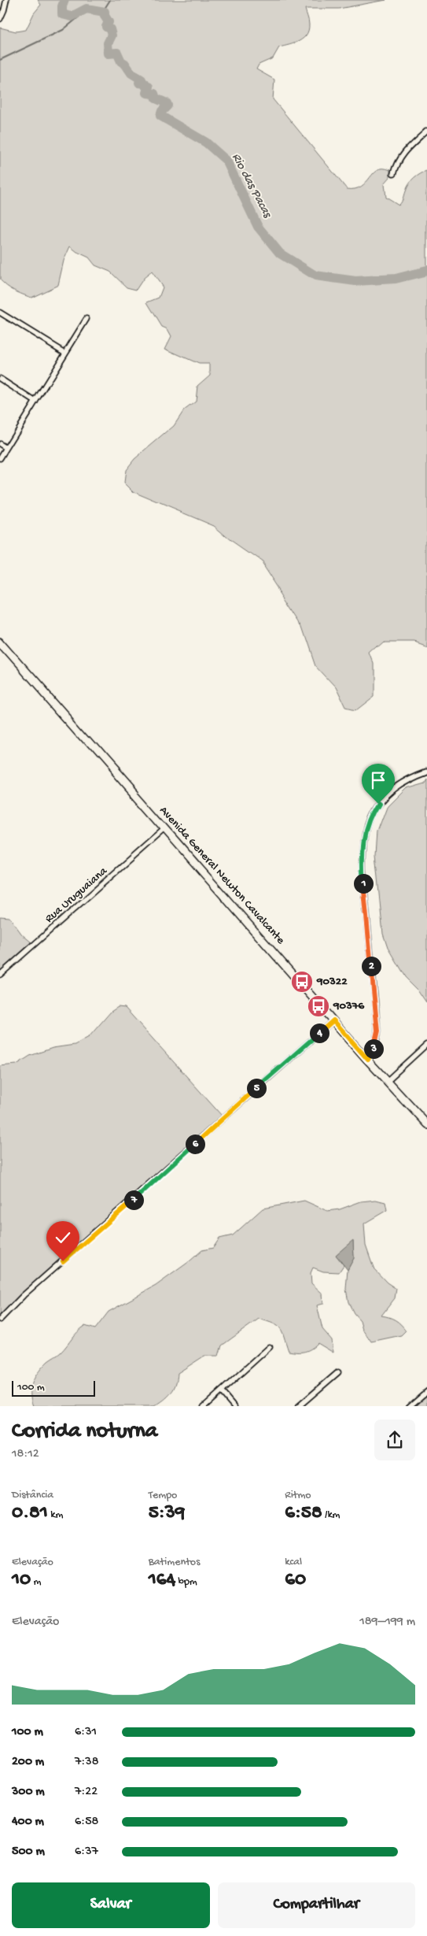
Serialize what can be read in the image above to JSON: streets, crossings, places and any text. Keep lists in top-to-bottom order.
{
  "streets": {
    "main road": ["Avenida General Newton Cavalcante"],
    "street": ["Rua Uruguaiana"]
  },
  "crossings": [
    ["Avenida General Newton Cavalcante", "Rua Uruguaiana"]
  ],
  "water": ["Rio das Pacas"],
  "places": {
    "bus stop": ["90322", "90376"]
  },
  "scale_bar": "100 m",
  "page": {
    "pins": [
      "1",
      "2",
      "4",
      "3",
      "5",
      "6",
      "7"
    ],
    "scale": "100 m",
    "heading": ["Corrida noturna", "18:12"],
    "stats": [
      ["Distância", "0.81 km"],
      ["Tempo", "5:39"],
      ["Ritmo", "6:58 /km"],
      ["Elevação", "10 m"],
      ["Batimentos", "164 bpm"],
      ["kcal", "60"]
    ],
    "chart": ["Elevação", "189–199 m"],
    "list": [
      {
        "name": "100 m",
        "note": "6:31"
      },
      {
        "name": "200 m",
        "note": "7:38"
      },
      {
        "name": "300 m",
        "note": "7:22"
      },
      {
        "name": "400 m",
        "note": "6:58"
      },
      {
        "name": "500 m",
        "note": "6:37"
      }
    ],
    "buttons": ["Salvar", "Compartilhar"]
  }
}
